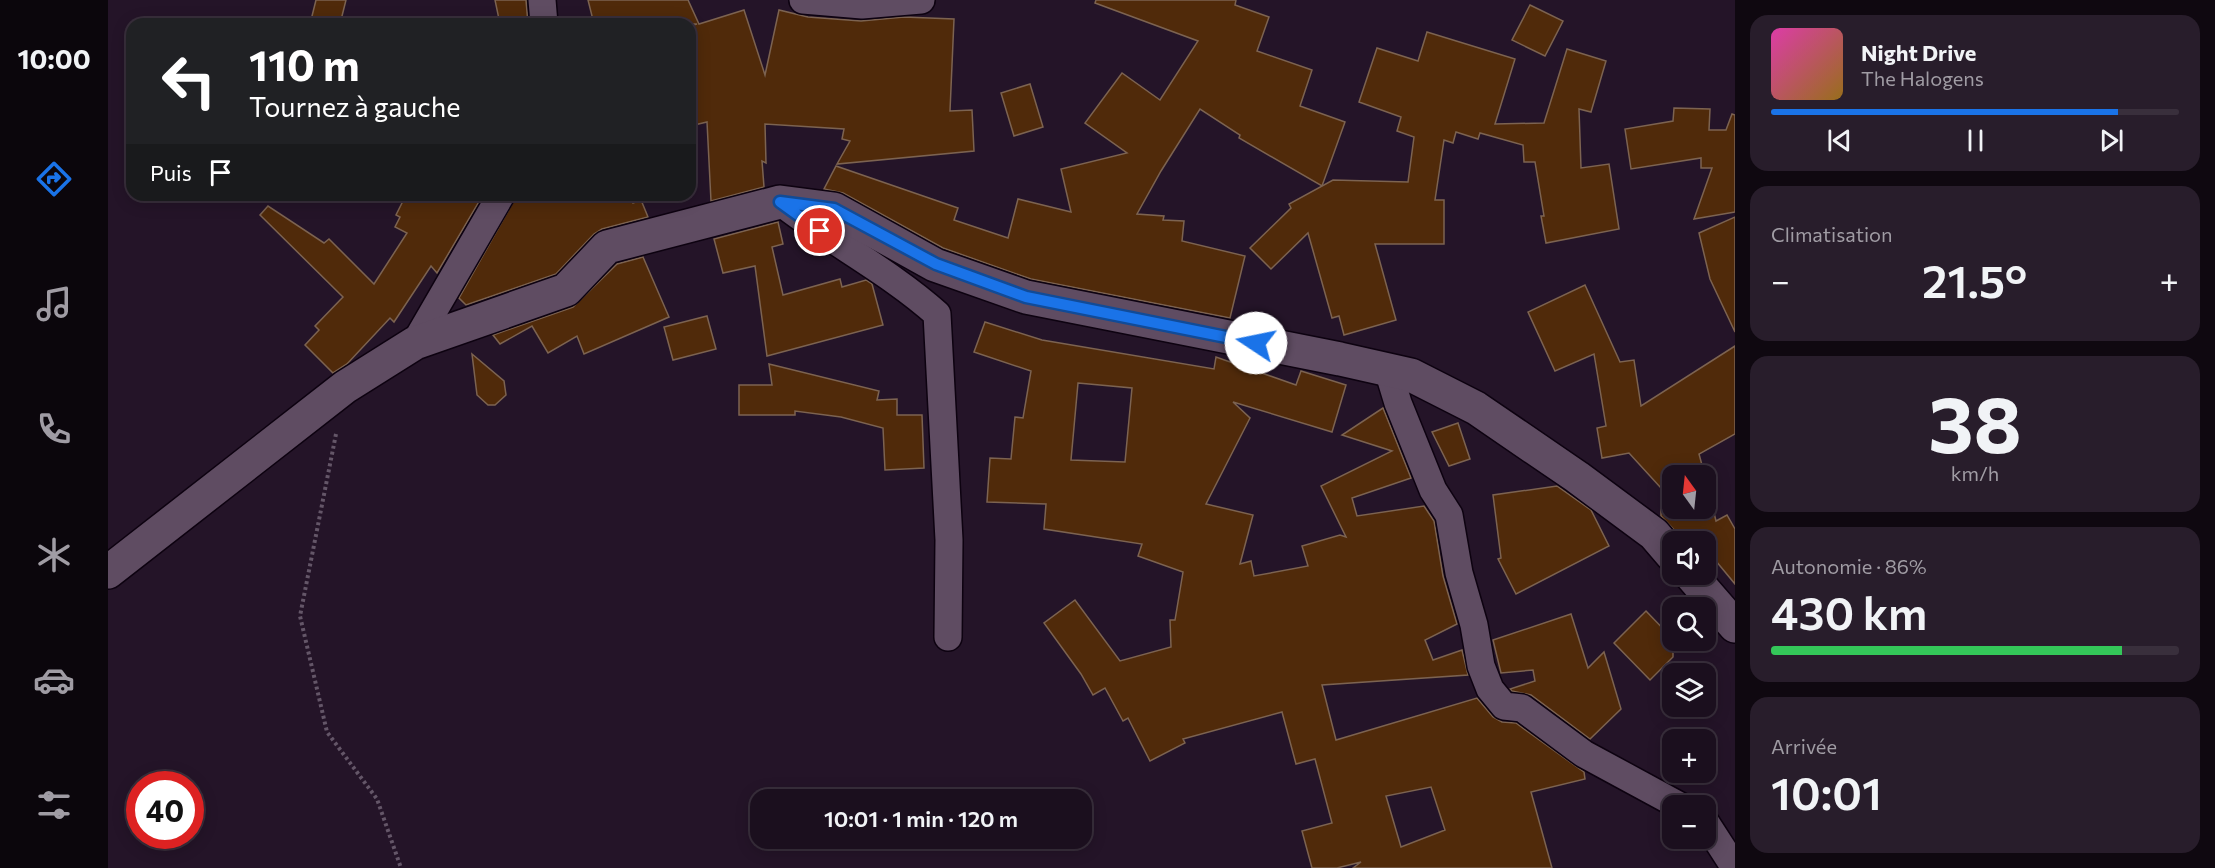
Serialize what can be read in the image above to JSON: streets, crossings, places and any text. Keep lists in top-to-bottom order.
{
  "north": "top",
  "page": {
    "tabs": "10:00",
    "turn": ["110 m", "Tournez à gauche"],
    "song": ["Night Drive", "The Halogens"],
    "then": "Puis",
    "tile": [
      "Climatisation",
      ["38", "km/h"],
      ["Autonomie · 86%", "430 km"],
      ["Arrivée", "10:01"]
    ],
    "heat": ["−", "21.5°", "+"],
    "map_buttons": ["+", "−"],
    "limit": "40",
    "trip": "10:01 · 1 min · 120 m"
  }
}
